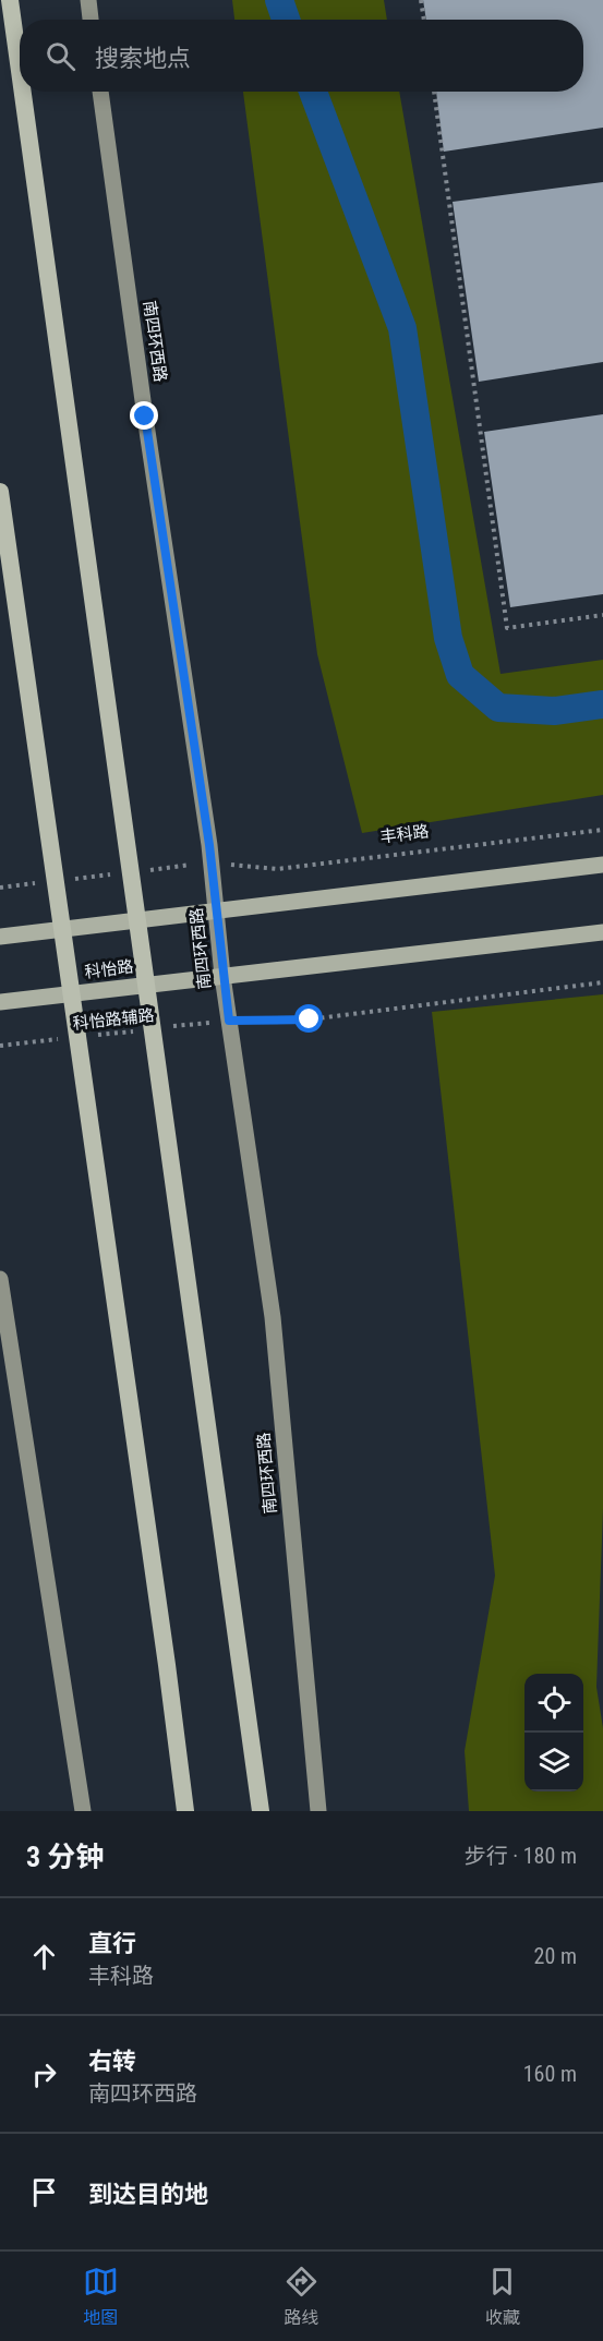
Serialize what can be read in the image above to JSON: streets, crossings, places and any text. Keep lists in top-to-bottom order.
{
  "streets": {
    "main road": ["南四环西路", "科怡路"],
    "path": ["丰科路", "科怡路辅路"]
  },
  "crossings": [
    ["南四环西路", "丰科路"],
    ["南四环西路", "科怡路"],
    ["南四环西路", "科怡路辅路"]
  ],
  "page": {
    "search": "搜索地点",
    "heading": ["3 分钟", "步行 · 180 m"],
    "list": [
      ["直行", "丰科路", "20 m"],
      ["右转", "南四环西路", "160 m"],
      "到达目的地"
    ],
    "nav": ["地图", "路线", "收藏"]
  }
}
